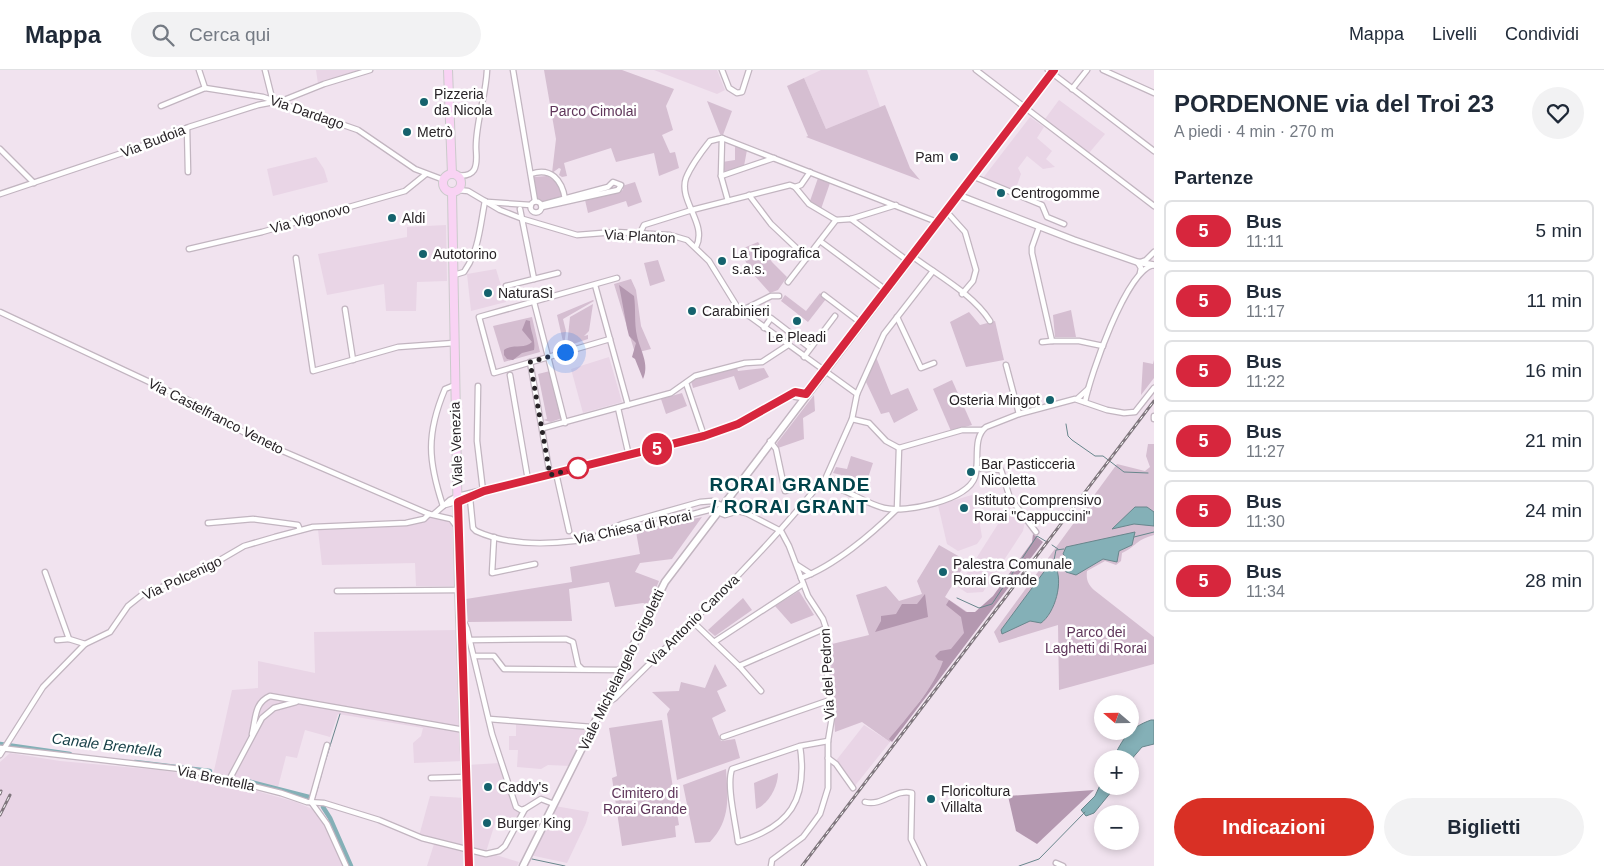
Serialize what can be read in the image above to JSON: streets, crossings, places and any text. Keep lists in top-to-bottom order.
{
  "streets": {
    "main road": ["Viale Venezia", "Viale Michelangelo Grigoletti"],
    "street": [
      "Via Dardago",
      "Via Budoia",
      "Via Vigonovo",
      "Via Planton",
      "Via Castelfranco Veneto",
      "Via Chiesa di Rorai",
      "Via Polcenigo",
      "Via Antonio Canova",
      "Via del Pedron",
      "Via Brentella"
    ]
  },
  "crossings": [
    ["Via Dardago", "Via Budoia"],
    ["Via Dardago", "Via Vigonovo"],
    ["Via Dardago", "Via Planton"],
    ["Via Dardago", "Viale Venezia"],
    ["Via Planton", "Viale Venezia"],
    ["Via Planton", "Viale Michelangelo Grigoletti"],
    ["Via Castelfranco Veneto", "Viale Venezia"],
    ["Via Castelfranco Veneto", "Via Polcenigo"],
    ["Viale Venezia", "Via Brentella"],
    ["Via Polcenigo", "Via Brentella"],
    ["Via Antonio Canova", "Viale Michelangelo Grigoletti"],
    ["Via Antonio Canova", "Via del Pedron"]
  ],
  "districts": ["RORAI GRANDE / RORAI GRANT"],
  "water": ["Canale Brentella"],
  "parks": ["Parco Cimolai", "Parco dei Laghetti di Rorai", "Cimitero di Rorai Grande"],
  "places": [
    "Pizzeria da Nicola",
    "Metrò",
    "Pam",
    "Centrogomme",
    "Aldi",
    "Autotorino",
    "La Tipografica s.a.s.",
    "NaturaSì",
    "Carabinieri",
    "Le Pleadi",
    "Osteria Mingot",
    "Bar Pasticceria Nicoletta",
    "Istituto Comprensivo Rorai \"Cappuccini\"",
    "Palestra Comunale Rorai Grande",
    "Caddy's",
    "Floricoltura Villalta",
    "Burger King"
  ],
  "lines": ["bus line 5"],
  "north": "left",
  "page": {
    "header": "Mappa",
    "search": "Cerca qui",
    "nav": ["Mappa", "Livelli", "Condividi"],
    "on_map": "5",
    "heading": [
      ["PORDENONE via del Troi 23", "A piedi · 4 min · 270 m"],
      "Partenze"
    ],
    "list": [
      {
        "mark": "5",
        "name": "Bus",
        "note": "11:11",
        "value": "5 min"
      },
      {
        "mark": "5",
        "name": "Bus",
        "note": "11:17",
        "value": "11 min"
      },
      {
        "mark": "5",
        "name": "Bus",
        "note": "11:22",
        "value": "16 min"
      },
      {
        "mark": "5",
        "name": "Bus",
        "note": "11:27",
        "value": "21 min"
      },
      {
        "mark": "5",
        "name": "Bus",
        "note": "11:30",
        "value": "24 min"
      },
      {
        "mark": "5",
        "name": "Bus",
        "note": "11:34",
        "value": "28 min"
      }
    ],
    "map_buttons": ["+", "−"],
    "buttons": ["Indicazioni", "Biglietti"]
  }
}
